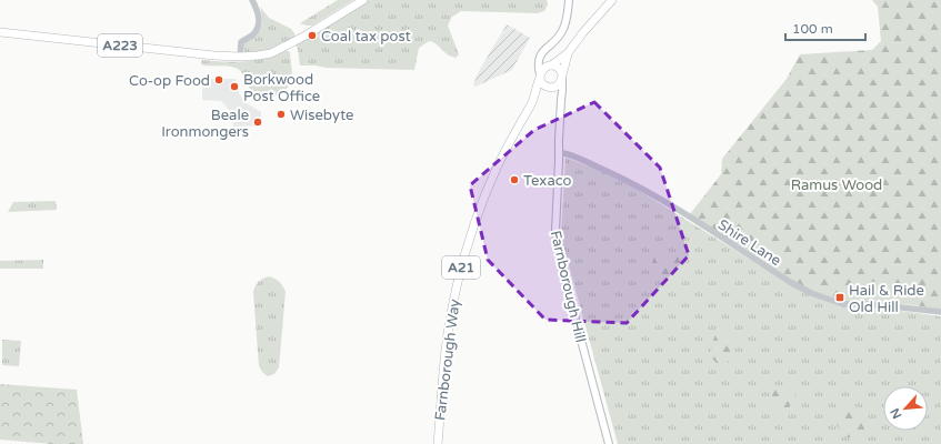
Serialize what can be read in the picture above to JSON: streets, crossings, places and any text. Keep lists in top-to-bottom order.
{
  "streets": {
    "main road": [
      "A223",
      "A21",
      "Farnborough Hill",
      "Farnborough Way"
    ],
    "street": ["Shire Lane"]
  },
  "crossings": [
    ["Shire Lane", "Farnborough Hill"],
    ["Farnborough Hill", "Farnborough Way"]
  ],
  "parks": ["Ramus Wood"],
  "places": {
    "other": [
      "Coal tax post",
      "Co-op Food",
      "Borkwood Post Office",
      "Wisebyte",
      "Beale Ironmongers",
      "Texaco"
    ],
    "transit": ["Hail & Ride Old Hill"]
  },
  "scale_bar": "100 m",
  "north": "bottom left"
}
